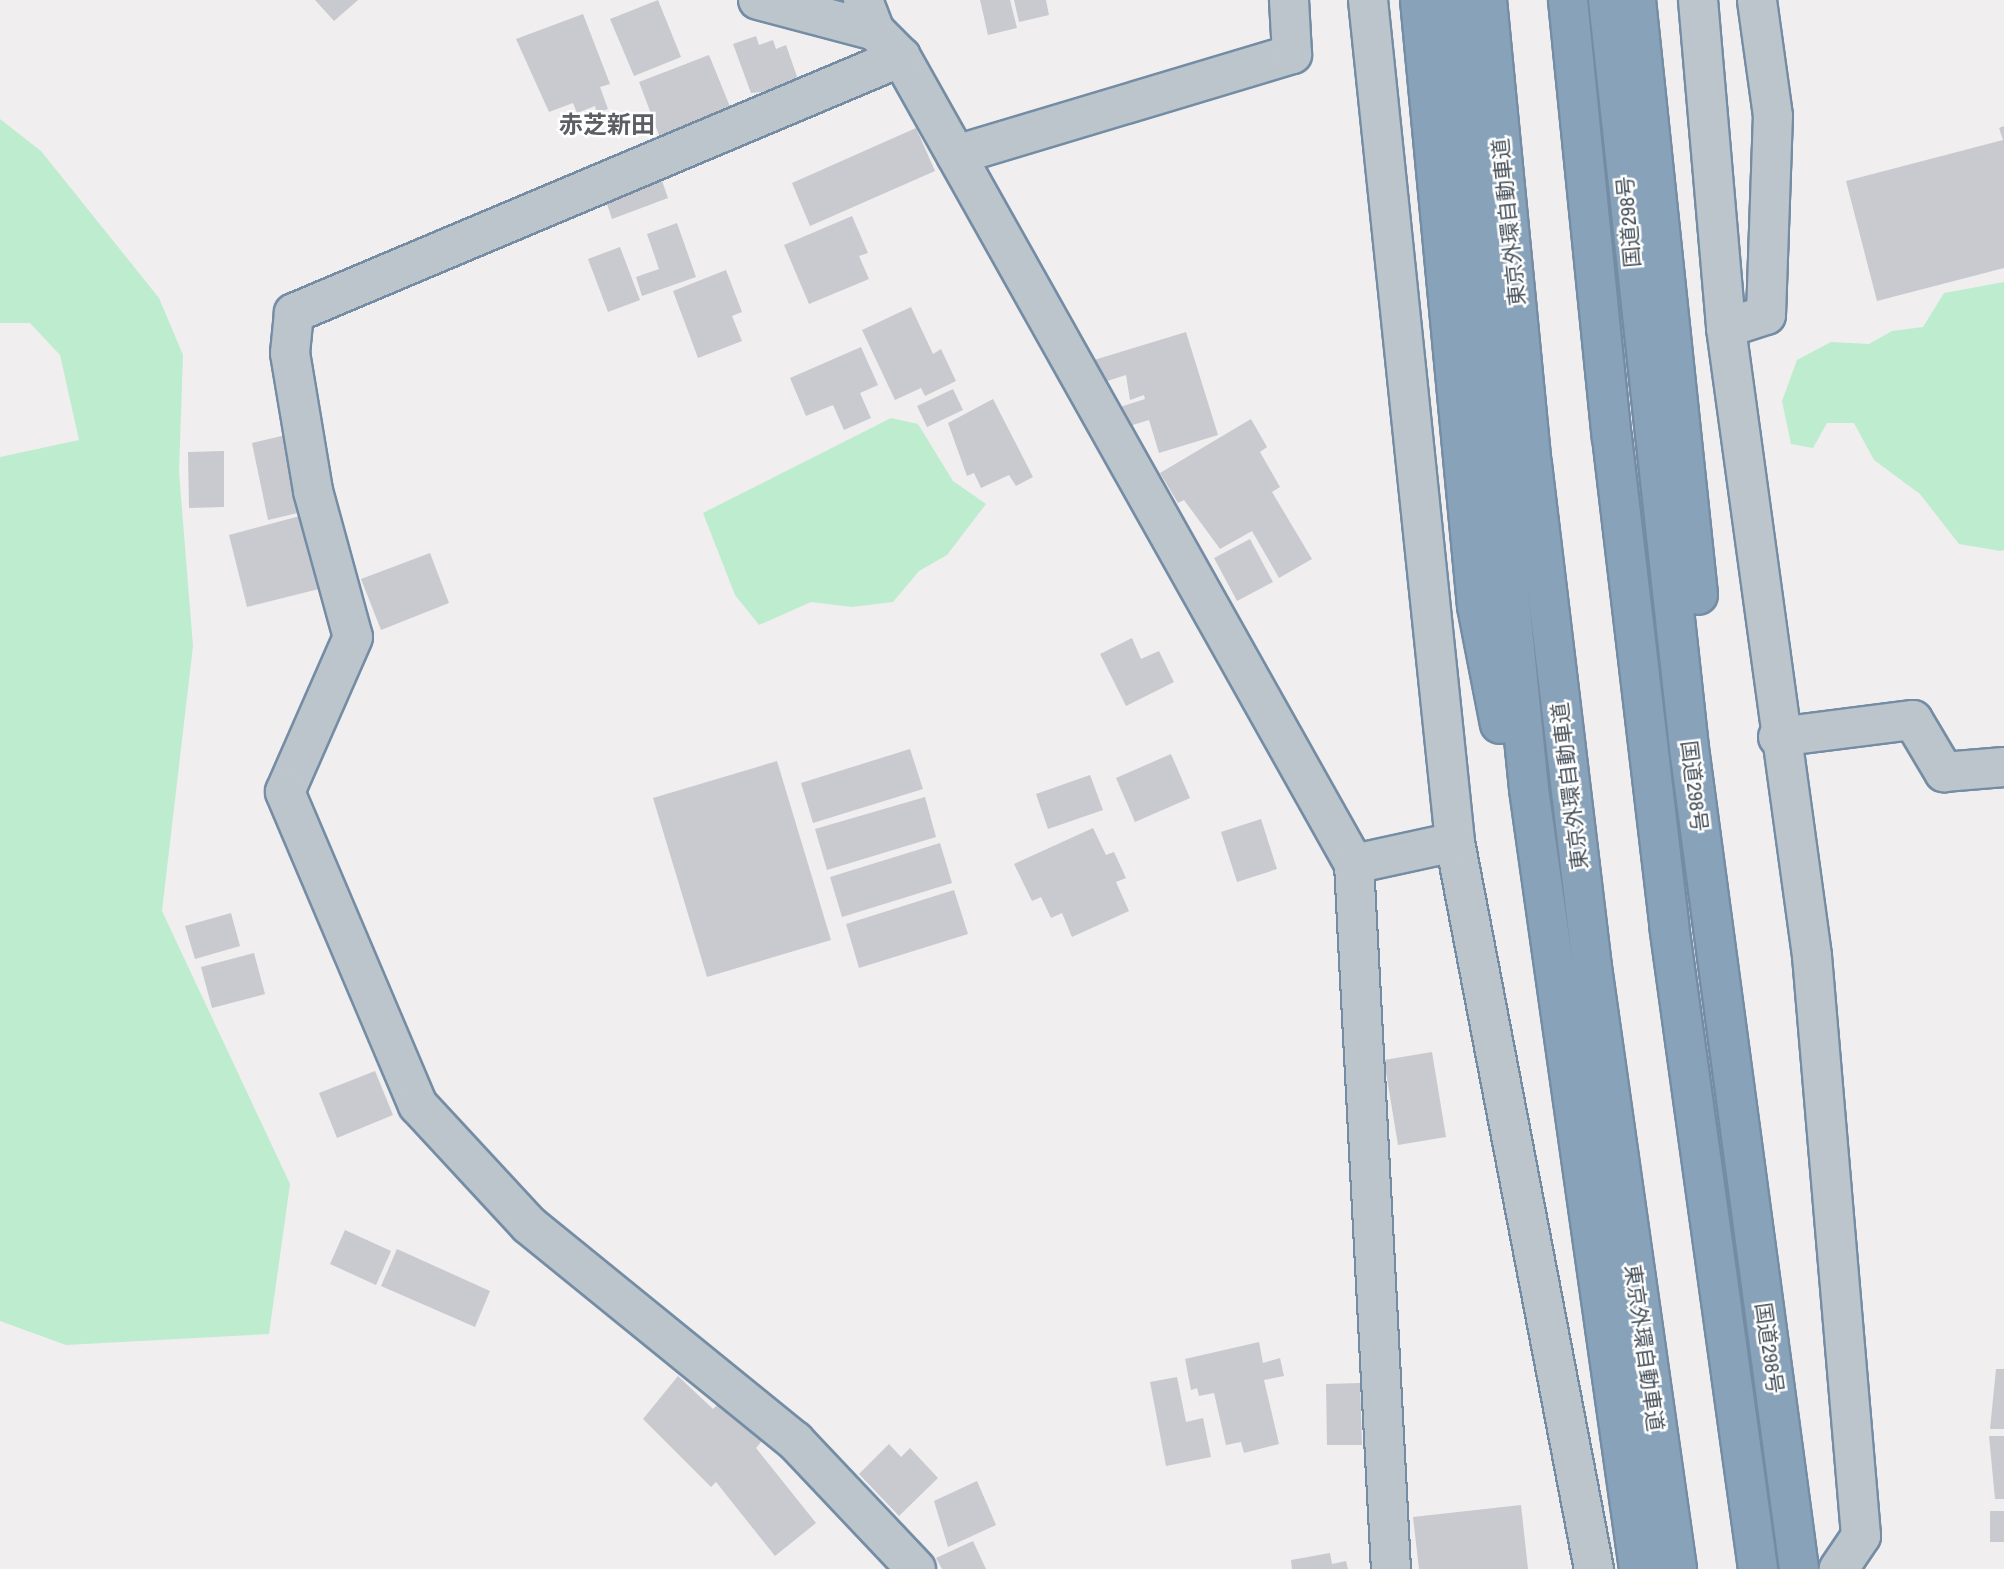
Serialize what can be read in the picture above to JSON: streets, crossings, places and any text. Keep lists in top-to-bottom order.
{
  "streets": {
    "highway": ["東京外環自動車道", "国道298号"]
  },
  "districts": ["赤芝新田"]
}
